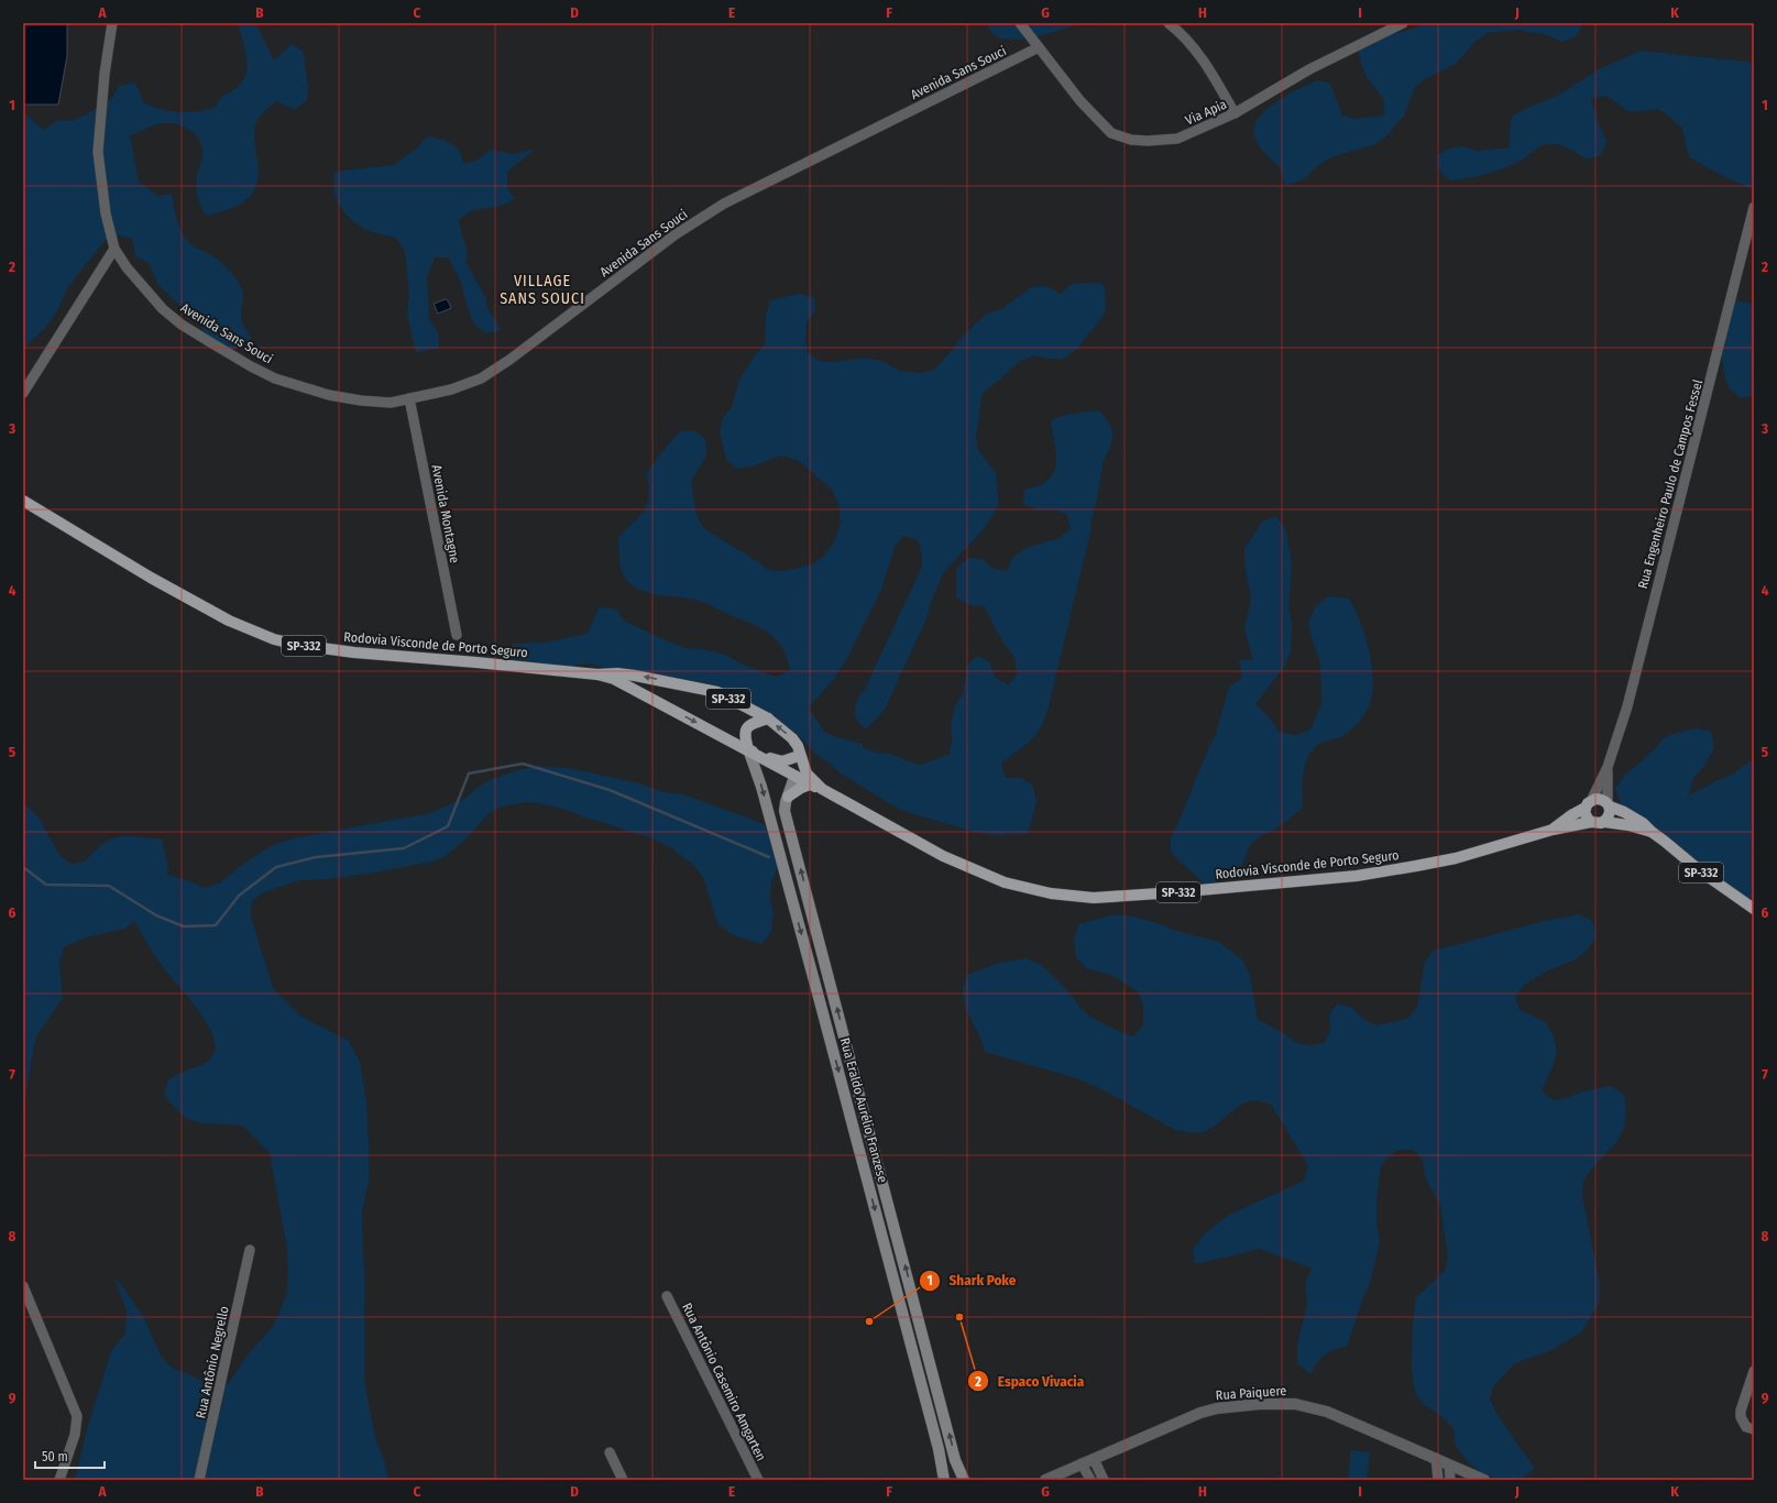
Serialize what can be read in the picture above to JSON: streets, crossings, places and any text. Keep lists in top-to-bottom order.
{
  "streets": {
    "main road": ["Rodovia Visconde de Porto Seguro", "SP-332", "Rua Eraldo Aurélio Franzese"],
    "street": [
      "Avenida Sans Souci",
      "Via Apia",
      "Rua Engenheiro Paulo de Campos Fessel",
      "Avenida Montagne",
      "Rua Antônio Negrello",
      "Rua Antônio Casemiro Amgarten",
      "Rua Paiquere"
    ]
  },
  "crossings": [
    ["Avenida Sans Souci", "Via Apia"],
    ["Avenida Sans Souci", "Avenida Montagne"],
    ["Rua Engenheiro Paulo de Campos Fessel", "Rodovia Visconde de Porto Seguro"],
    ["Rua Engenheiro Paulo de Campos Fessel", "SP-332"],
    ["Rodovia Visconde de Porto Seguro", "SP-332"],
    ["Rodovia Visconde de Porto Seguro", "Rua Eraldo Aurélio Franzese"]
  ],
  "districts": ["VILLAGE SANS SOUCI"],
  "places": ["Espaco Vivacia", "Shark Poke"],
  "scale_bar": "50 m",
  "grid": {
    "columns": [
      "A",
      "B",
      "C",
      "D",
      "E",
      "F",
      "G",
      "H",
      "I",
      "J",
      "K"
    ],
    "rows": [
      "1",
      "2",
      "3",
      "4",
      "5",
      "6",
      "7",
      "8",
      "9"
    ]
  }
}
